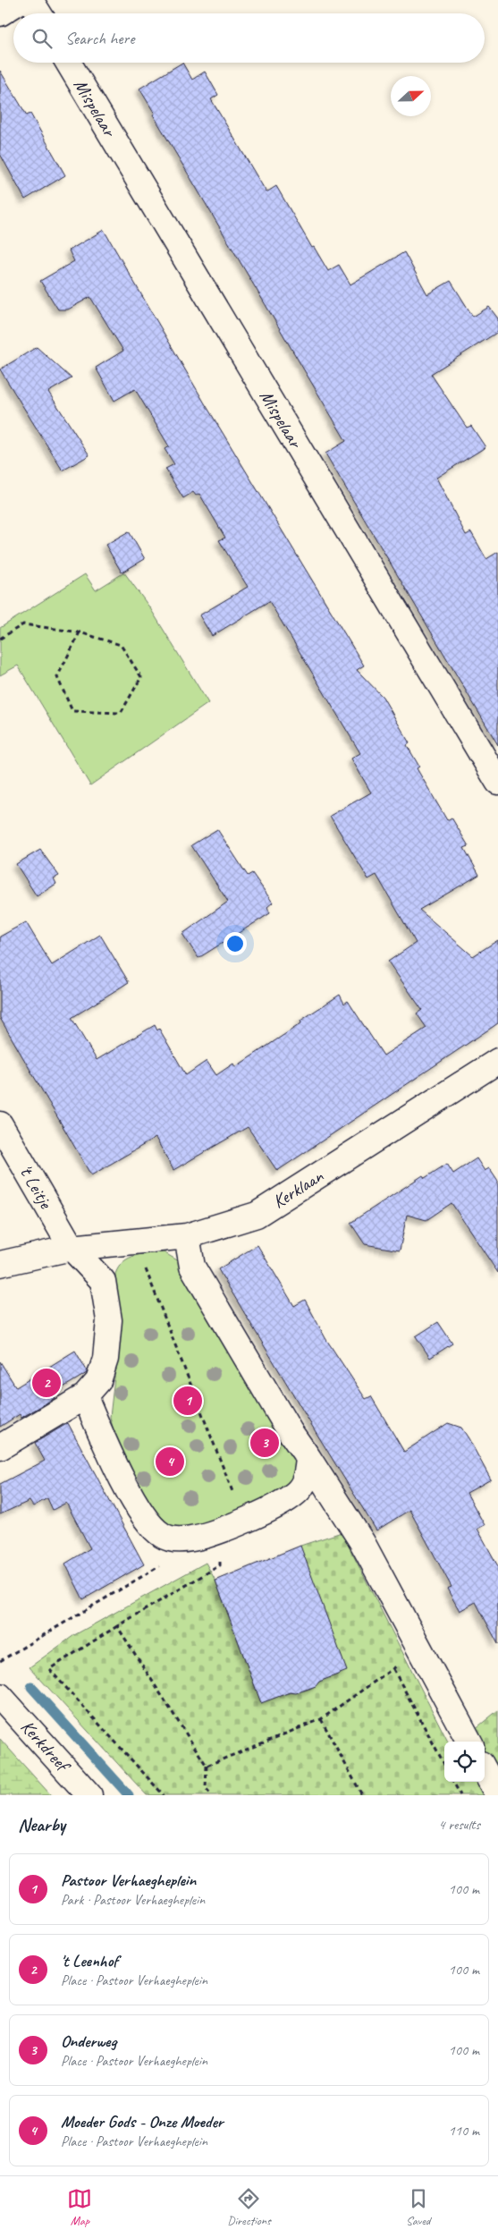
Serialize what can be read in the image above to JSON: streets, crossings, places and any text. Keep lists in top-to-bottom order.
{
  "streets": {
    "street": [
      "Mispelaar",
      "'t Leitje",
      "Kerklaan",
      "Kerkdreef"
    ]
  },
  "crossings": [
    ["'t Leitje", "Kerklaan"]
  ],
  "north": "right",
  "page": {
    "search": "Search here",
    "pins": [
      "2",
      "1",
      "3",
      "4"
    ],
    "heading": ["Nearby", "4 results"],
    "list": [
      {
        "mark": "1",
        "name": "Pastoor Verhaegheplein",
        "note": "Park · Pastoor Verhaegheplein",
        "value": "100 m"
      },
      {
        "mark": "2",
        "name": "'t Leenhof",
        "note": "Place · Pastoor Verhaegheplein",
        "value": "100 m"
      },
      {
        "mark": "3",
        "name": "Onderweg",
        "note": "Place · Pastoor Verhaegheplein",
        "value": "100 m"
      },
      {
        "mark": "4",
        "name": "Moeder Gods - Onze Moeder",
        "note": "Place · Pastoor Verhaegheplein",
        "value": "110 m"
      }
    ],
    "nav": ["Map", "Directions", "Saved"]
  }
}
